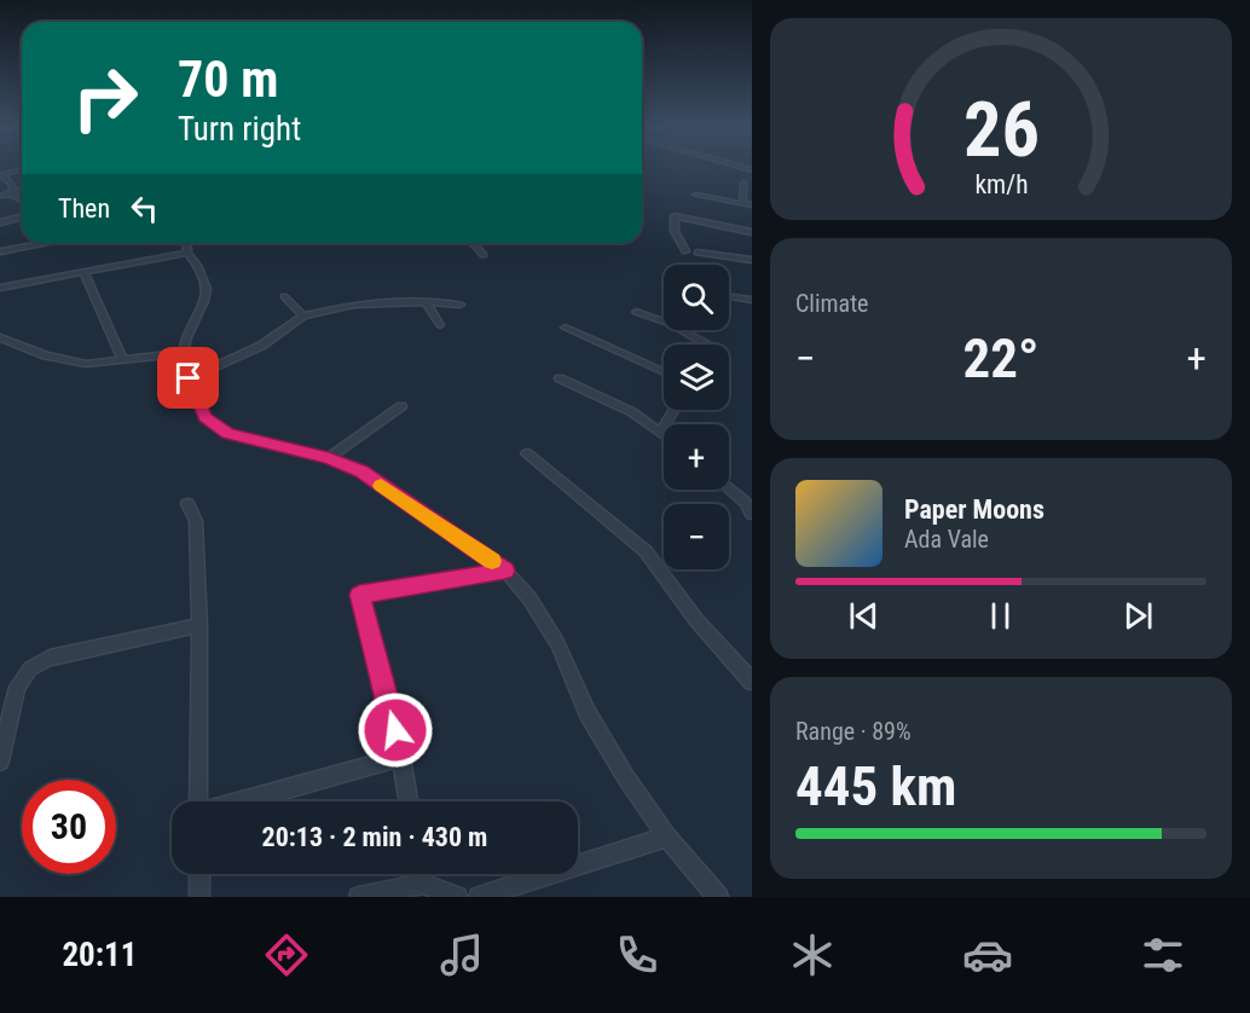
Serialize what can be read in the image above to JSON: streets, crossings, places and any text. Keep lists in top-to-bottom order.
{
  "page": {
    "turn": ["70 m", "Turn right"],
    "then": "Then",
    "tile": [
      "Climate",
      ["Range · 89%", "445 km"]
    ],
    "map_buttons": ["+", "−"],
    "heat": ["−", "22°", "+"],
    "song": ["Paper Moons", "Ada Vale"],
    "limit": "30",
    "trip": "20:13 · 2 min · 430 m",
    "tabs": "20:11",
    "gauge": ["26", "km/h"]
  }
}
